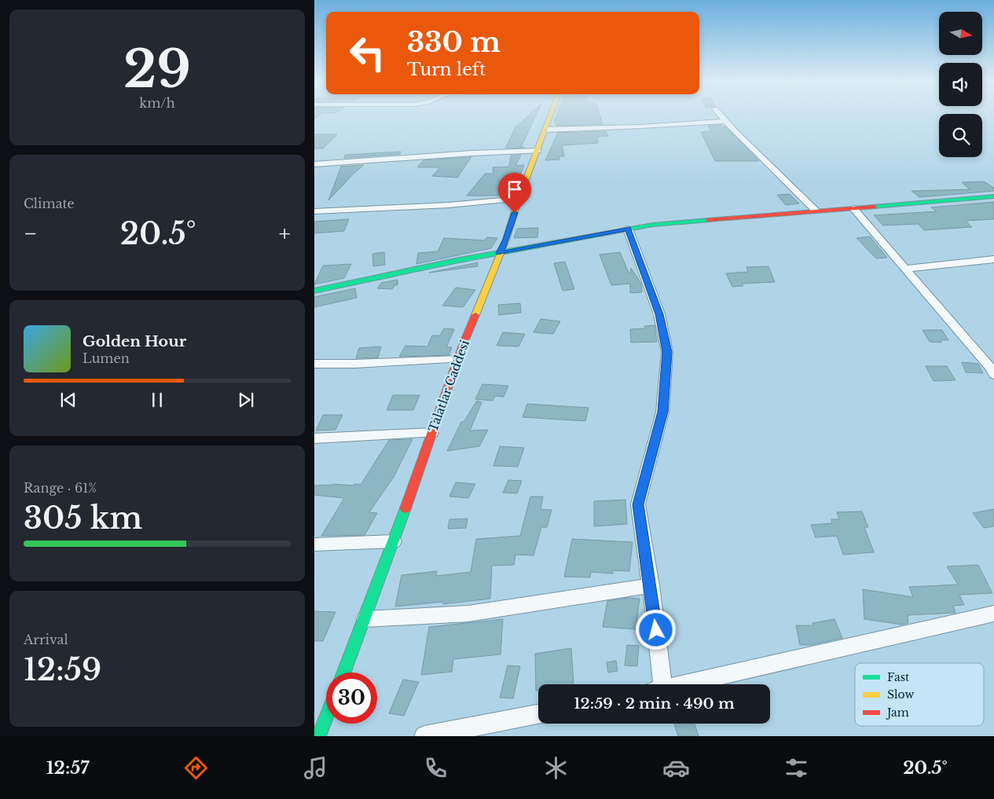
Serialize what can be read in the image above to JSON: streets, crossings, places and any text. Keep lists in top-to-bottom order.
{
  "streets": {
    "street": ["Talatlar Caddesi"]
  },
  "legend": ["Fast", "Slow", "Jam"],
  "north": "right",
  "page": {
    "tile": [
      ["29", "km/h"],
      "Climate",
      ["Range · 61%", "305 km"],
      ["Arrival", "12:59"]
    ],
    "turn": ["330 m", "Turn left"],
    "heat": ["−", "20.5°", "+"],
    "song": ["Golden Hour", "Lumen"],
    "limit": "30",
    "trip": "12:59 · 2 min · 490 m",
    "tabs": ["12:57", "20.5°"]
  }
}
